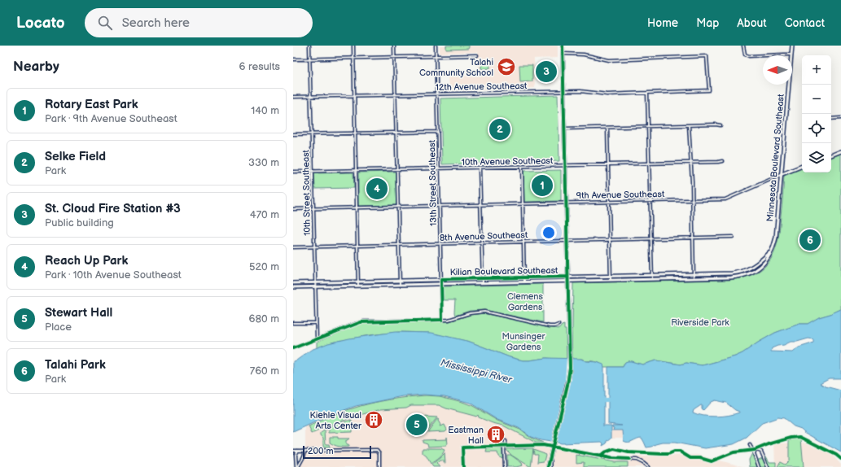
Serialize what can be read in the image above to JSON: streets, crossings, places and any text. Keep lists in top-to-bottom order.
{
  "streets": {
    "street": [
      "12th Avenue Southeast",
      "Minnesota Boulevard Southeast",
      "10th Avenue Southeast",
      "13th Street Southeast",
      "10th Street Southeast",
      "9th Avenue Southeast",
      "8th Avenue Southeast",
      "Kilian Boulevard Southeast"
    ]
  },
  "crossings": [
    ["12th Avenue Southeast", "13th Street Southeast"],
    ["12th Avenue Southeast", "10th Street Southeast"],
    ["Minnesota Boulevard Southeast", "9th Avenue Southeast"],
    ["Minnesota Boulevard Southeast", "Kilian Boulevard Southeast"],
    ["10th Avenue Southeast", "13th Street Southeast"],
    ["10th Avenue Southeast", "10th Street Southeast"],
    ["13th Street Southeast", "9th Avenue Southeast"],
    ["13th Street Southeast", "8th Avenue Southeast"],
    ["13th Street Southeast", "Kilian Boulevard Southeast"],
    ["10th Street Southeast", "9th Avenue Southeast"],
    ["10th Street Southeast", "8th Avenue Southeast"],
    ["10th Street Southeast", "Kilian Boulevard Southeast"]
  ],
  "water": ["Mississippi River"],
  "parks": ["Clemens Gardens", "Riverside Park", "Munsinger Gardens"],
  "places": {
    "school or university": ["Talahi Community School"],
    "building": ["Kiehle Visual Arts Center", "Eastman Hall"]
  },
  "scale_bar": "200 m",
  "north": "left",
  "page": {
    "header": "Locato",
    "search": "Search here",
    "nav": [
      "Home",
      "Map",
      "About",
      "Contact"
    ],
    "heading": ["Nearby", "6 results"],
    "map_buttons": ["+", "−"],
    "pins": [
      "3",
      "2",
      "1",
      "4",
      "6",
      "5"
    ],
    "list": [
      {
        "mark": "1",
        "name": "Rotary East Park",
        "note": "Park · 9th Avenue Southeast",
        "value": "140 m"
      },
      {
        "mark": "2",
        "name": "Selke Field",
        "note": "Park",
        "value": "330 m"
      },
      {
        "mark": "3",
        "name": "St. Cloud Fire Station #3",
        "note": "Public building",
        "value": "470 m"
      },
      {
        "mark": "4",
        "name": "Reach Up Park",
        "note": "Park · 10th Avenue Southeast",
        "value": "520 m"
      },
      {
        "mark": "5",
        "name": "Stewart Hall",
        "note": "Place",
        "value": "680 m"
      },
      {
        "mark": "6",
        "name": "Talahi Park",
        "note": "Park",
        "value": "760 m"
      }
    ],
    "scale": "200 m"
  }
}
